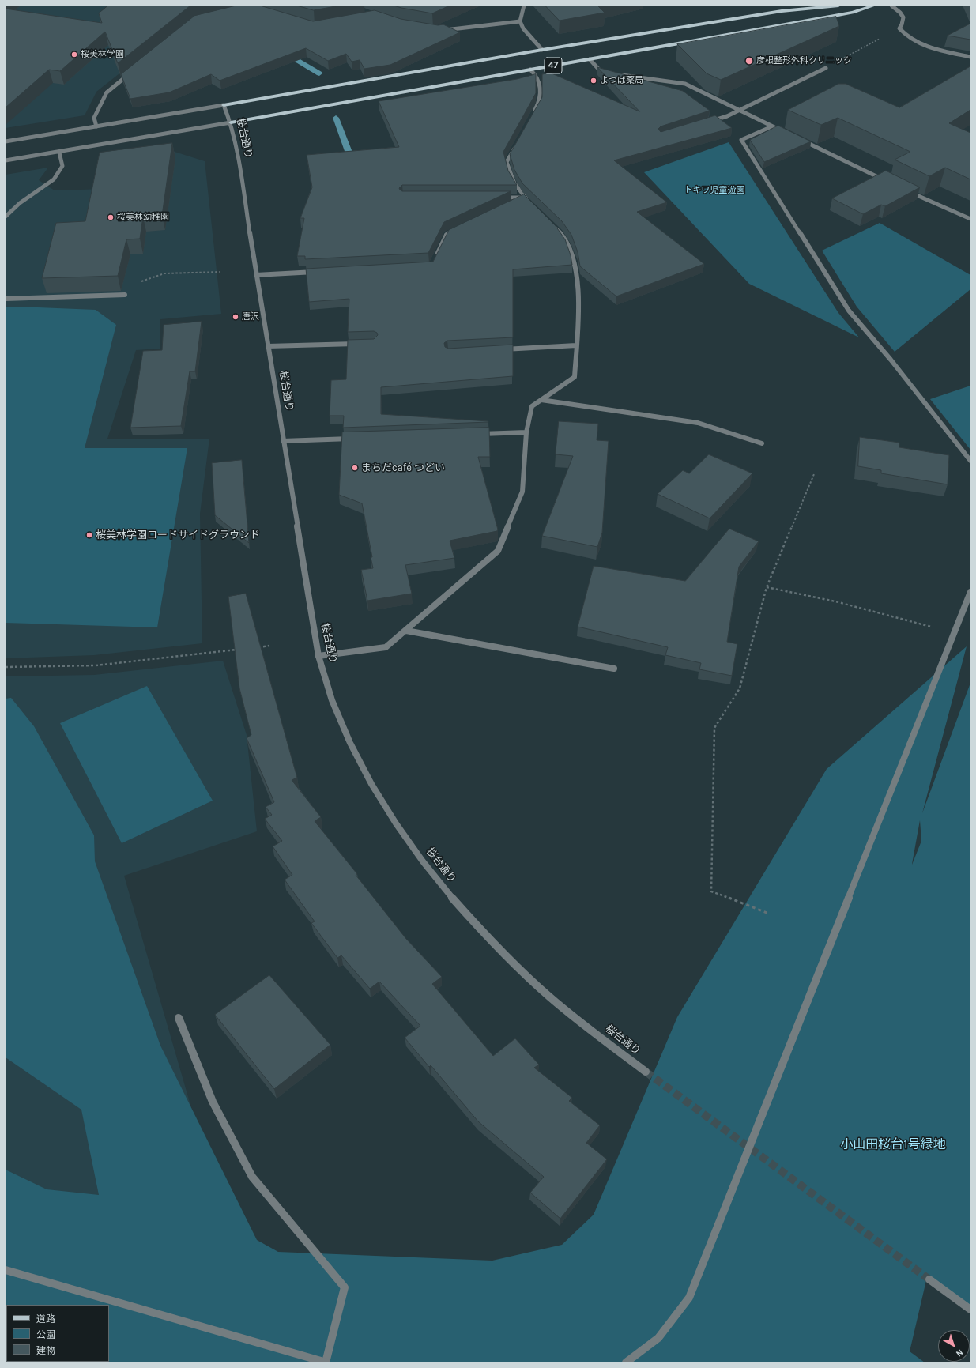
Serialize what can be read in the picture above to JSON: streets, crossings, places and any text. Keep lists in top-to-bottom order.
{
  "streets": {
    "main road": ["47"],
    "street": ["桜台通り"]
  },
  "crossings": [
    ["47", "桜台通り"]
  ],
  "parks": ["トキワ児童遊園", "小山田桜台1号緑地"],
  "places": [
    "桜美林学園",
    "彦根整形外科クリニック",
    "よつば薬局",
    "桜美林幼稚園",
    "唐沢",
    "まちだcafé つどい",
    "桜美林学園ロードサイドグラウンド"
  ],
  "legend": ["道路", "公園", "建物"],
  "north": "bottom right"
}
